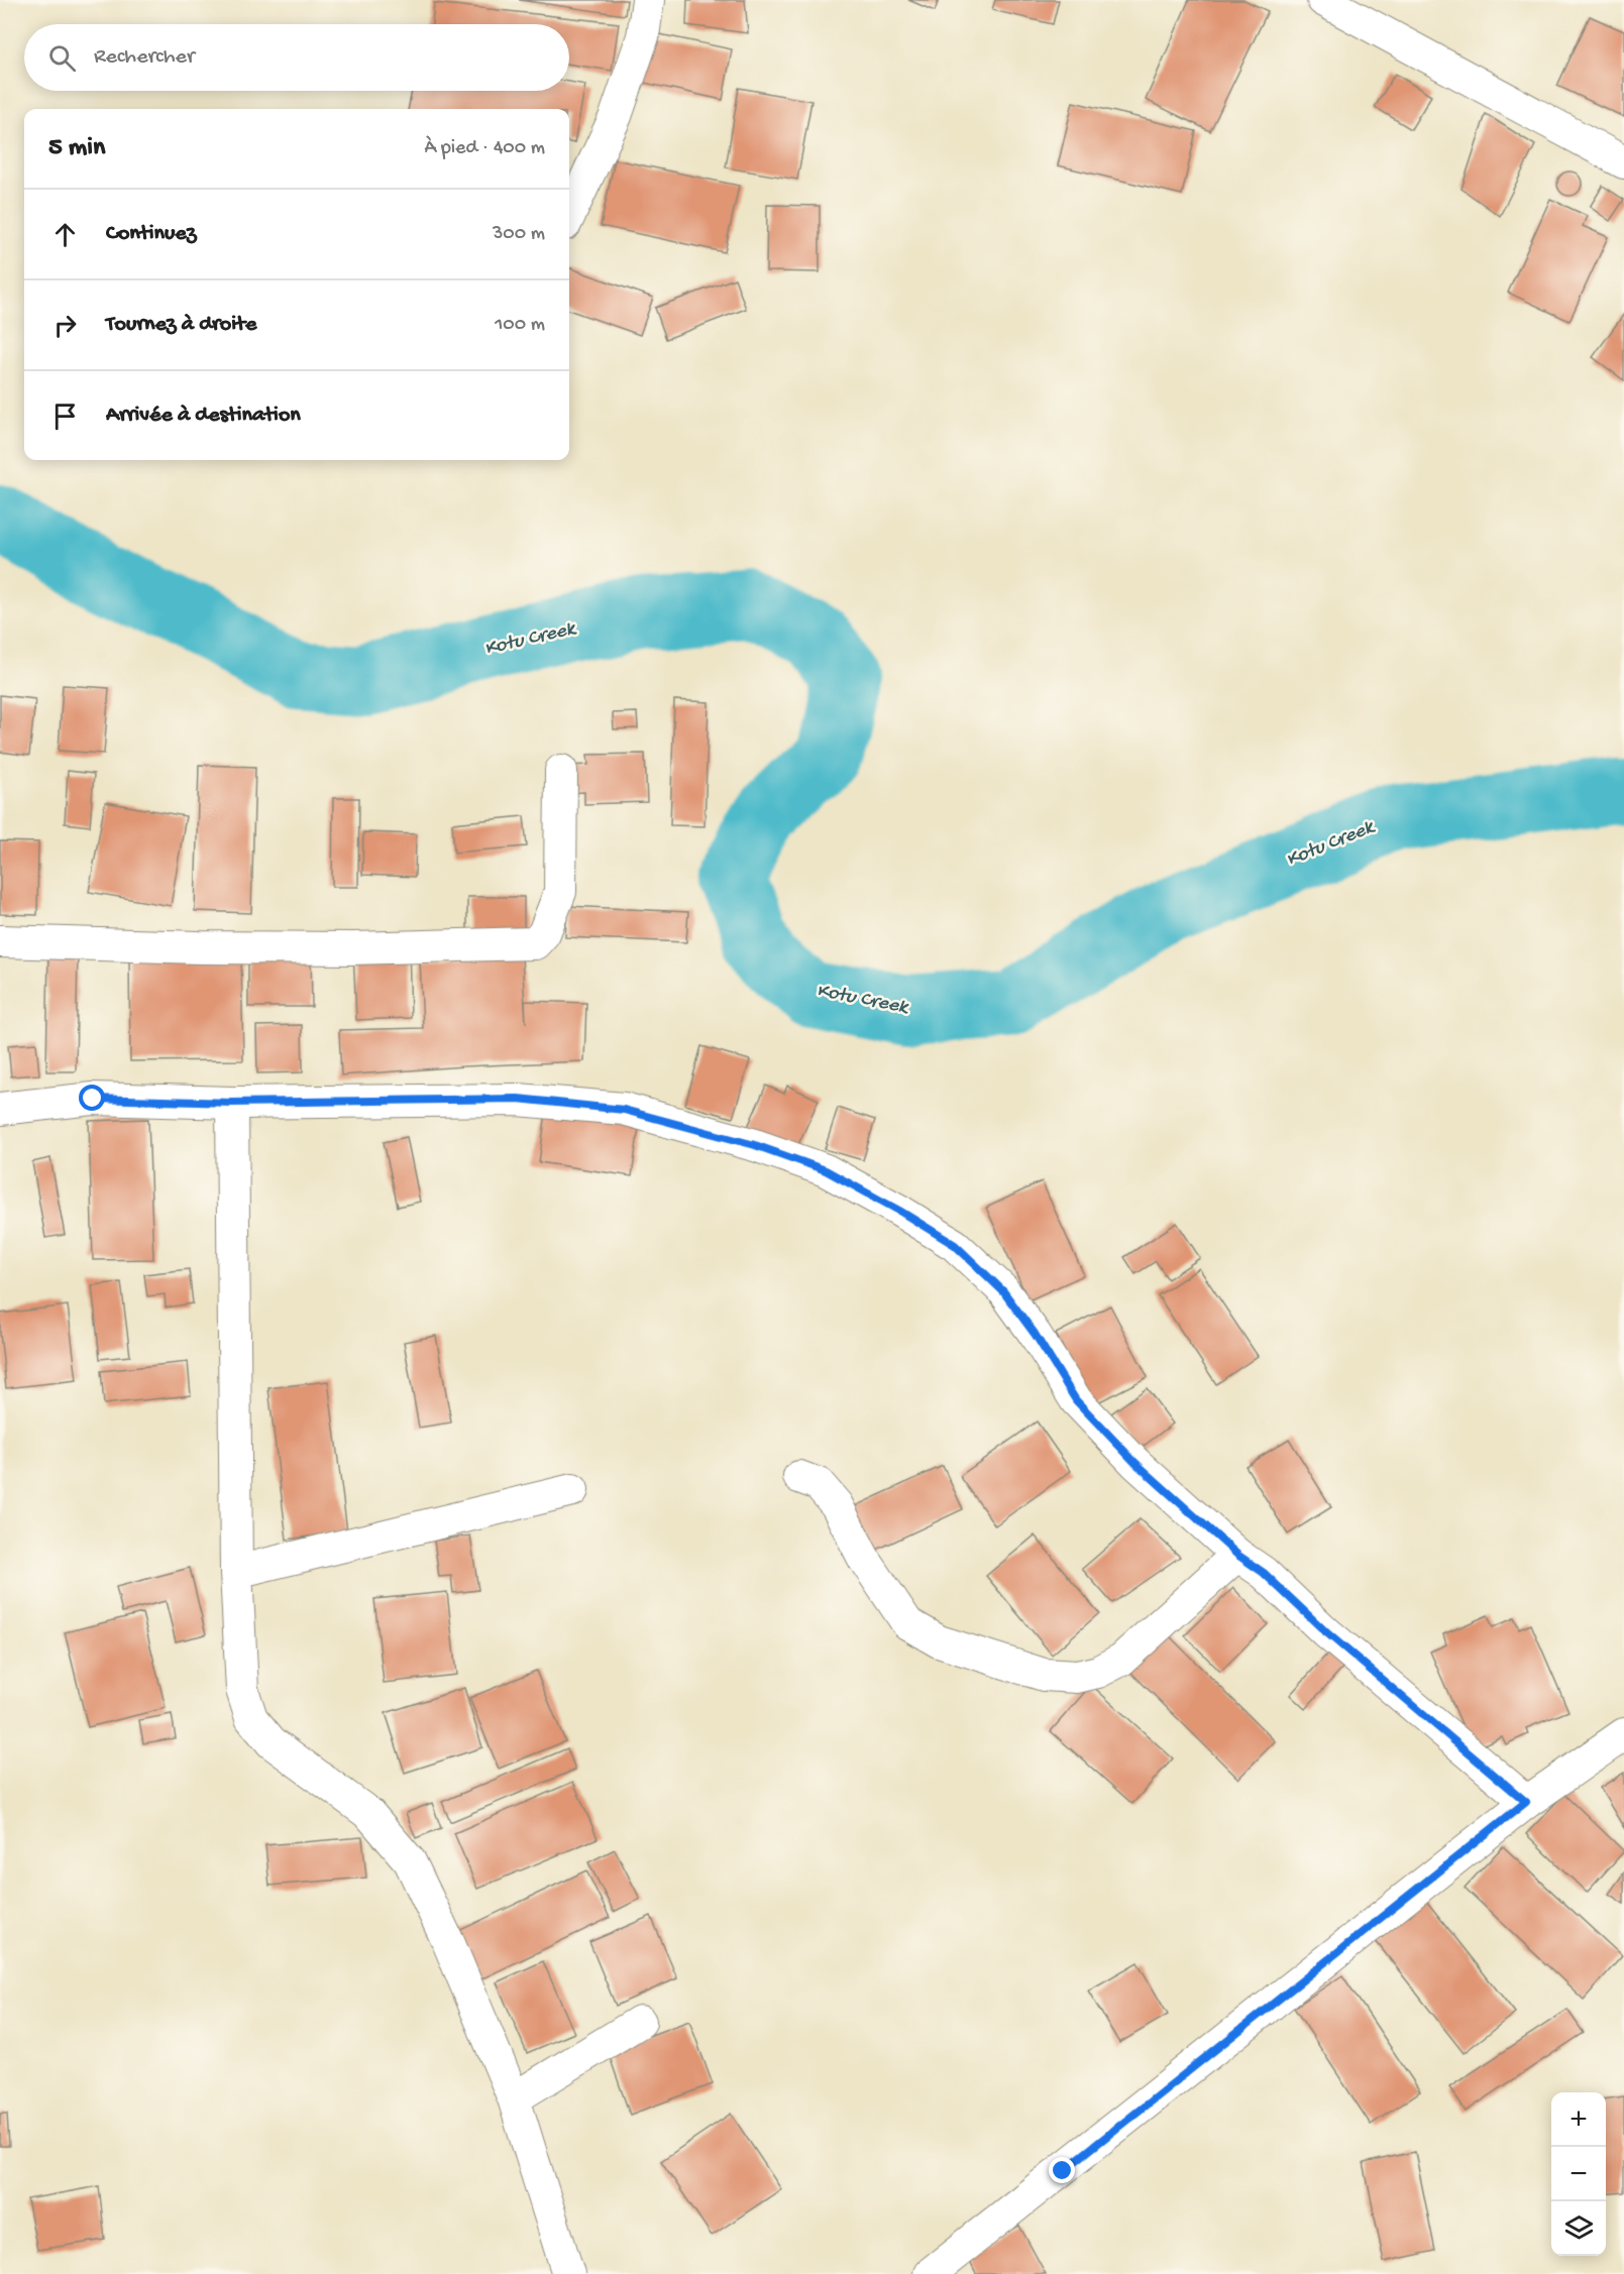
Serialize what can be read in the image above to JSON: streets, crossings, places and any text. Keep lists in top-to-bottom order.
{
  "water": ["Kotu Creek"],
  "page": {
    "search": "Rechercher",
    "heading": ["5 min", "À pied · 400 m"],
    "list": [
      ["Continuez", "300 m"],
      ["Tournez à droite", "100 m"],
      "Arrivée à destination"
    ],
    "map_buttons": ["+", "−"]
  }
}
